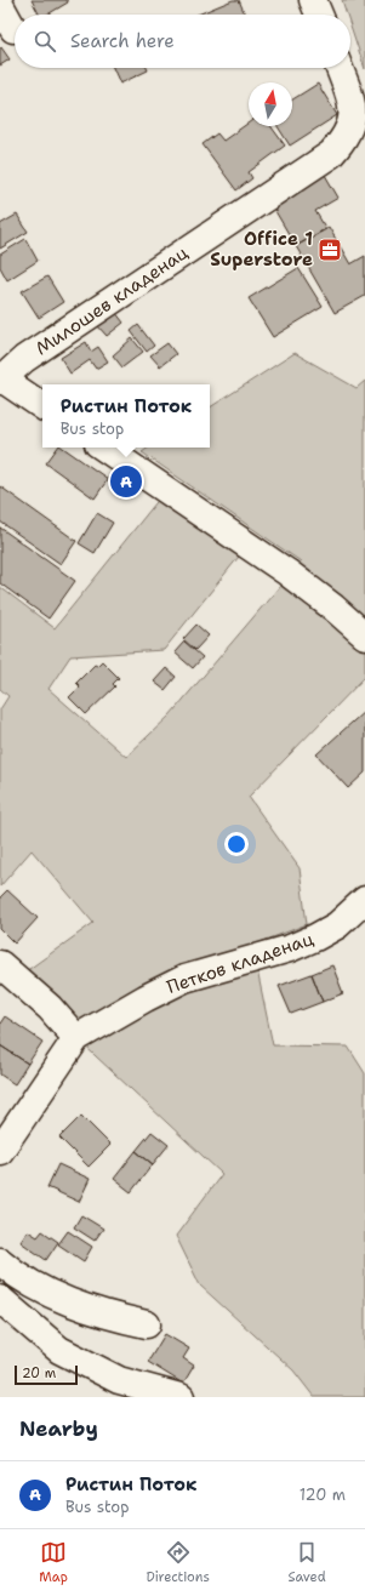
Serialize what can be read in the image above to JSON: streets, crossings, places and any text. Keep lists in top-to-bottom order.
{
  "streets": {
    "street": ["Милошев кладенац", "Петков кладенац"]
  },
  "places": {
    "office": ["Office 1 Superstore"]
  },
  "scale_bar": "20 m",
  "north": "top",
  "page": {
    "search": "Search here",
    "popup": ["Ристин Поток", "Bus stop"],
    "pins": "A",
    "scale": "20 m",
    "heading": "Nearby",
    "list": [
      {
        "mark": "A",
        "name": "Ристин Поток",
        "note": "Bus stop",
        "value": "120 m"
      }
    ],
    "nav": ["Map", "Directions", "Saved"]
  }
}
